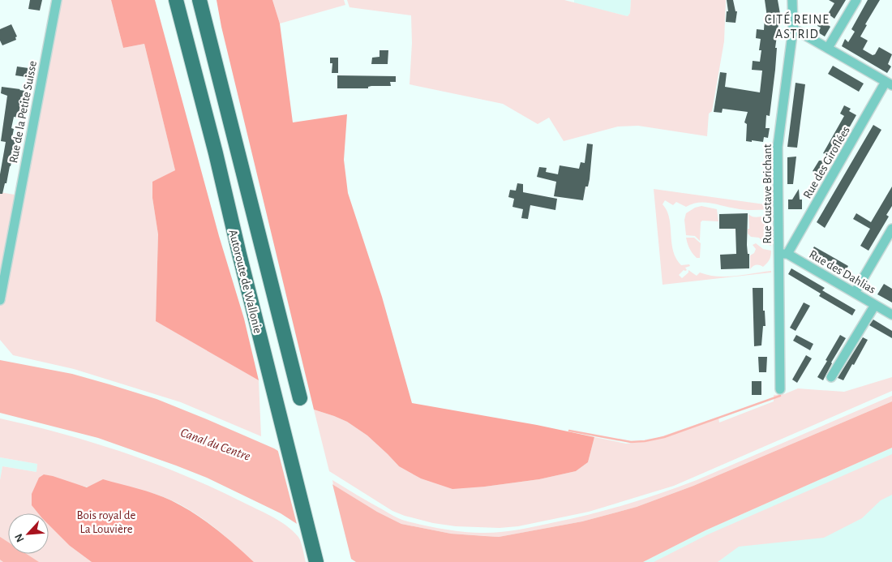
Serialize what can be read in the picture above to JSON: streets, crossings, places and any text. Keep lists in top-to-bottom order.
{
  "streets": {
    "highway": ["Autoroute de Wallonie"],
    "street": [
      "Rue de la Petite Suisse",
      "Rue des Giroflées",
      "Rue Gustave Brichant",
      "Rue des Dahlias"
    ]
  },
  "crossings": [
    ["Rue des Giroflées", "Rue Gustave Brichant"],
    ["Rue des Giroflées", "Rue des Dahlias"],
    ["Rue Gustave Brichant", "Rue des Dahlias"]
  ],
  "districts": ["CITÉ REINE ASTRID"],
  "water": ["Canal du Centre"],
  "parks": ["Bois royal de La Louvière"],
  "north": "bottom left"
}
